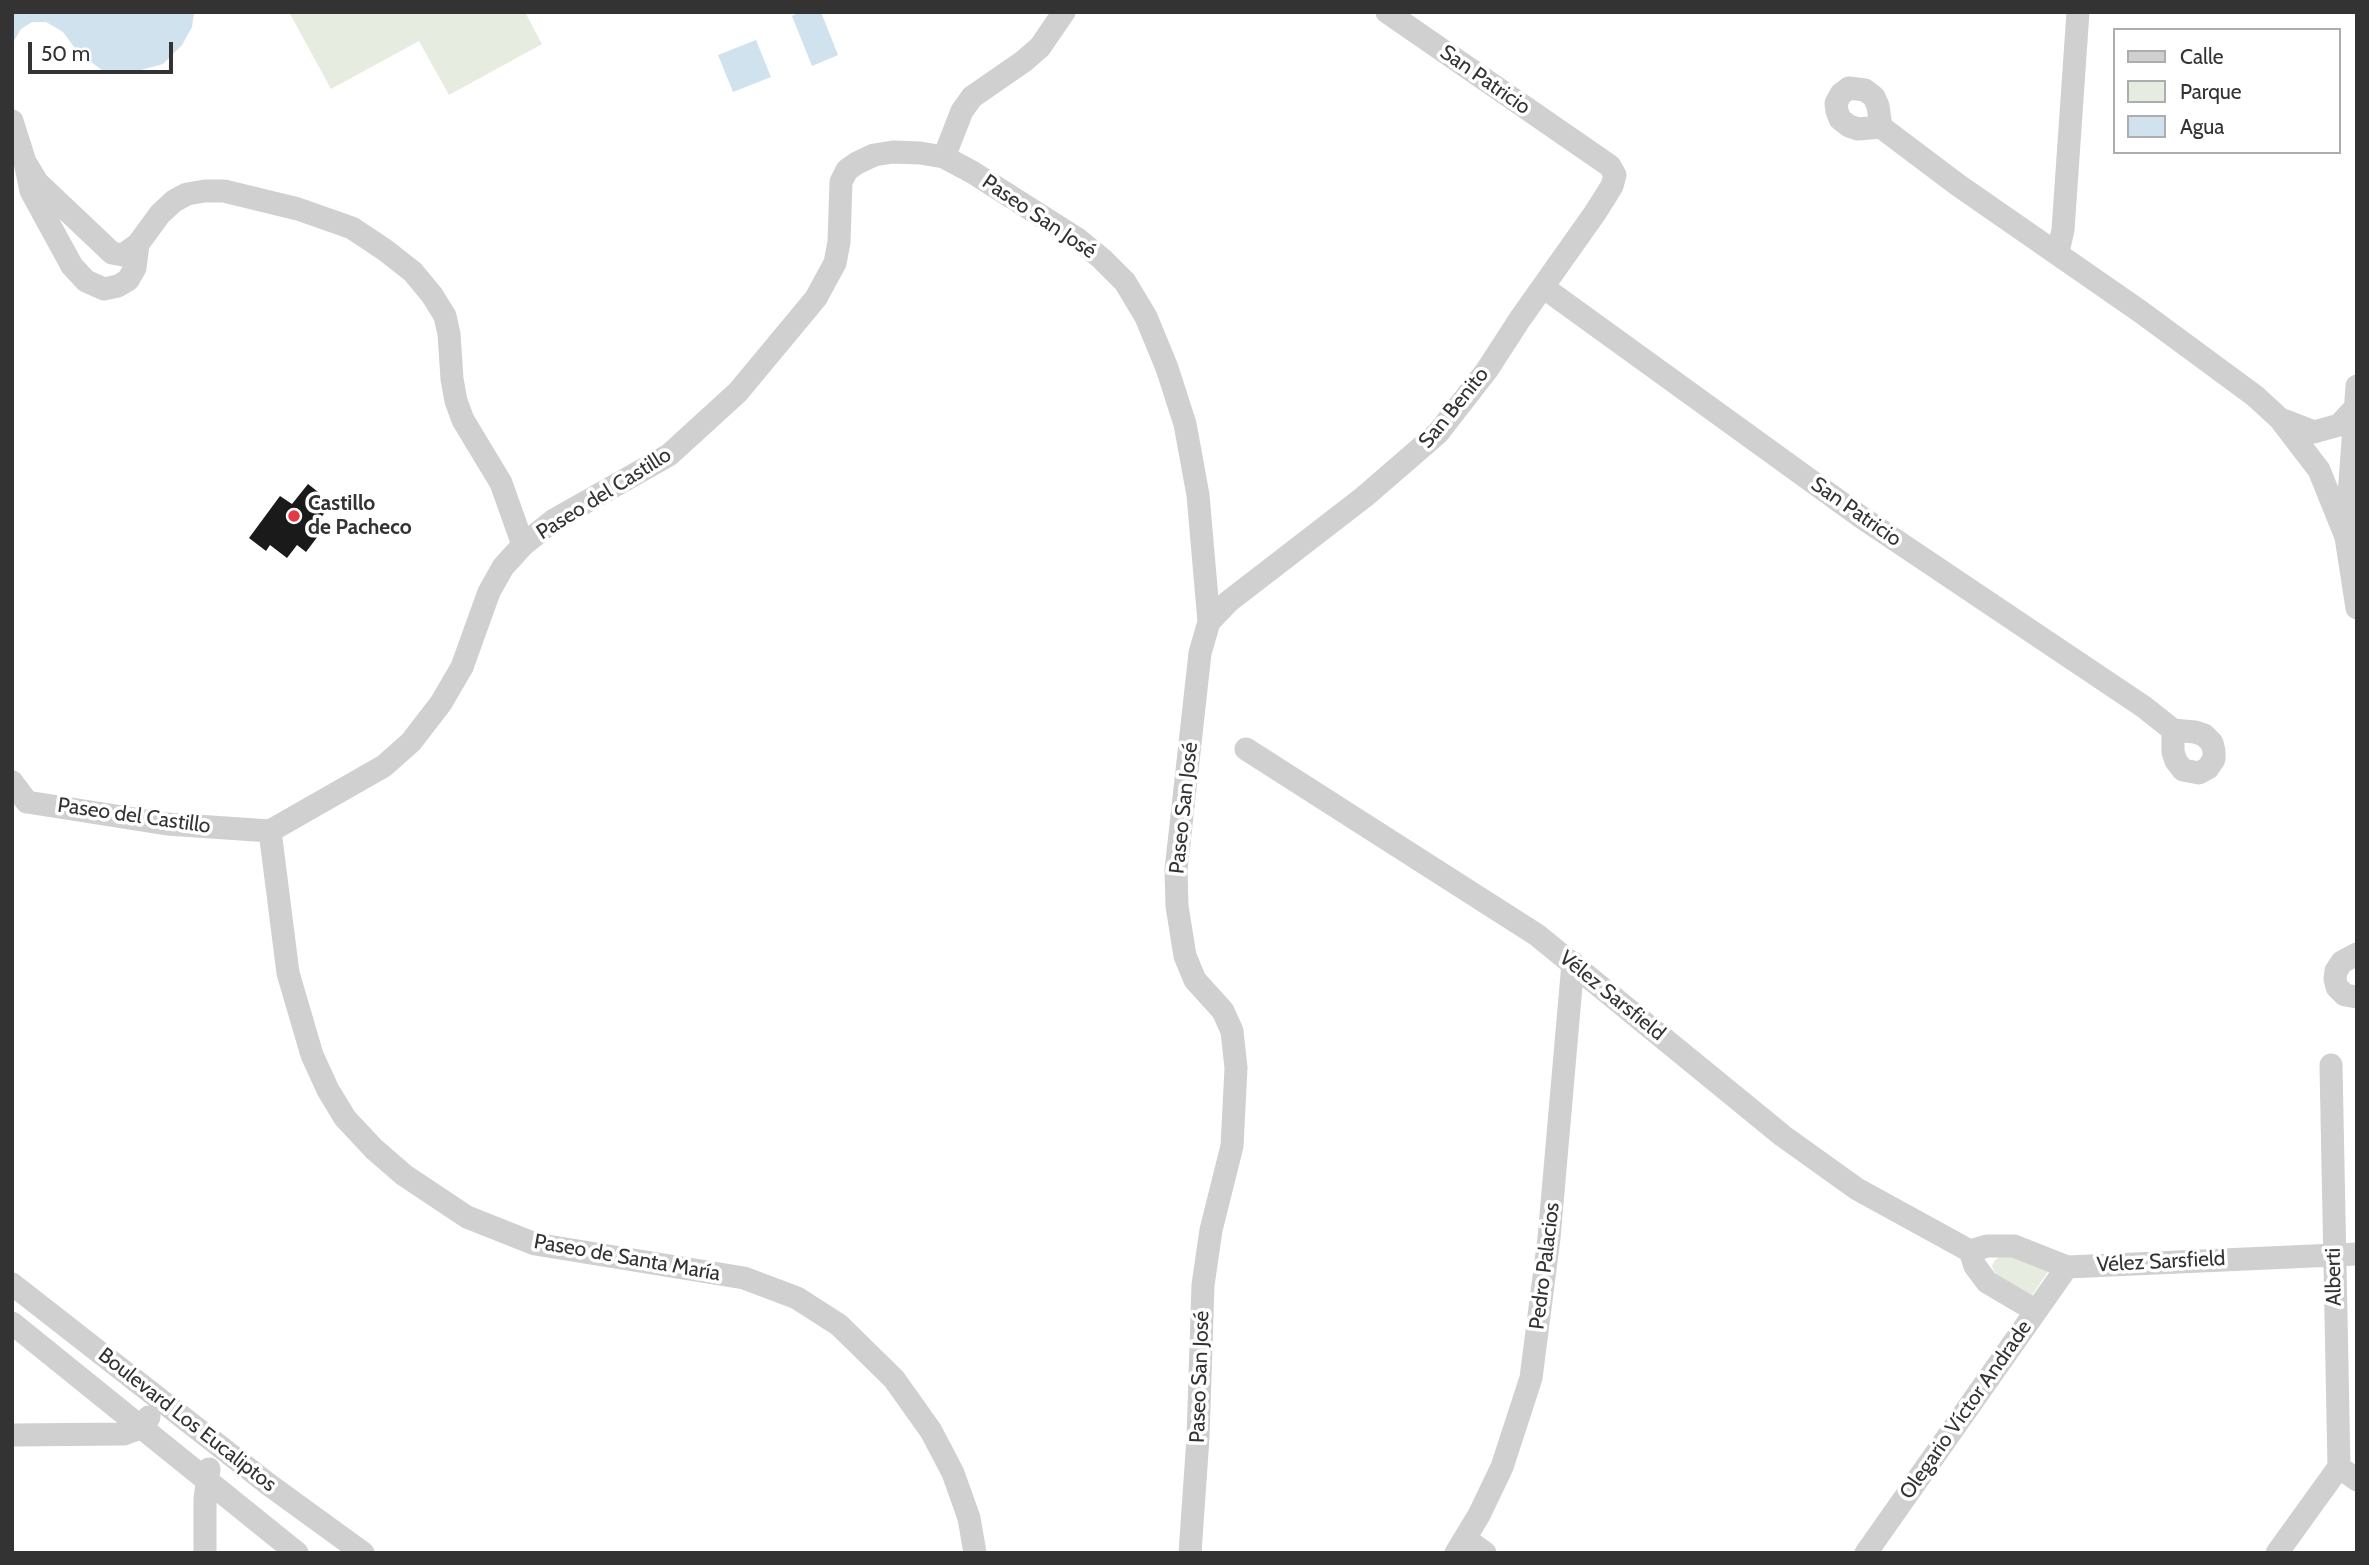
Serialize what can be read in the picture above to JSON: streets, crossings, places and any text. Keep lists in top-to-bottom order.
{
  "streets": {
    "street": [
      "San Patricio",
      "Paseo San José",
      "San Benito",
      "Paseo del Castillo",
      "Vélez Sarsfield",
      "Paseo de Santa María",
      "Pedro Palacios",
      "Alberti",
      "Olegario Víctor Andrade",
      "Boulevard Los Eucaliptos"
    ]
  },
  "crossings": [
    ["San Patricio", "San Benito"],
    ["Paseo San José", "San Benito"],
    ["Paseo San José", "Paseo del Castillo"],
    ["Paseo del Castillo", "Paseo de Santa María"],
    ["Vélez Sarsfield", "Pedro Palacios"],
    ["Vélez Sarsfield", "Alberti"],
    ["Vélez Sarsfield", "Olegario Víctor Andrade"]
  ],
  "places": ["Castillo de Pacheco"],
  "legend": ["Calle", "Parque", "Agua"],
  "scale_bar": "50 m"
}
